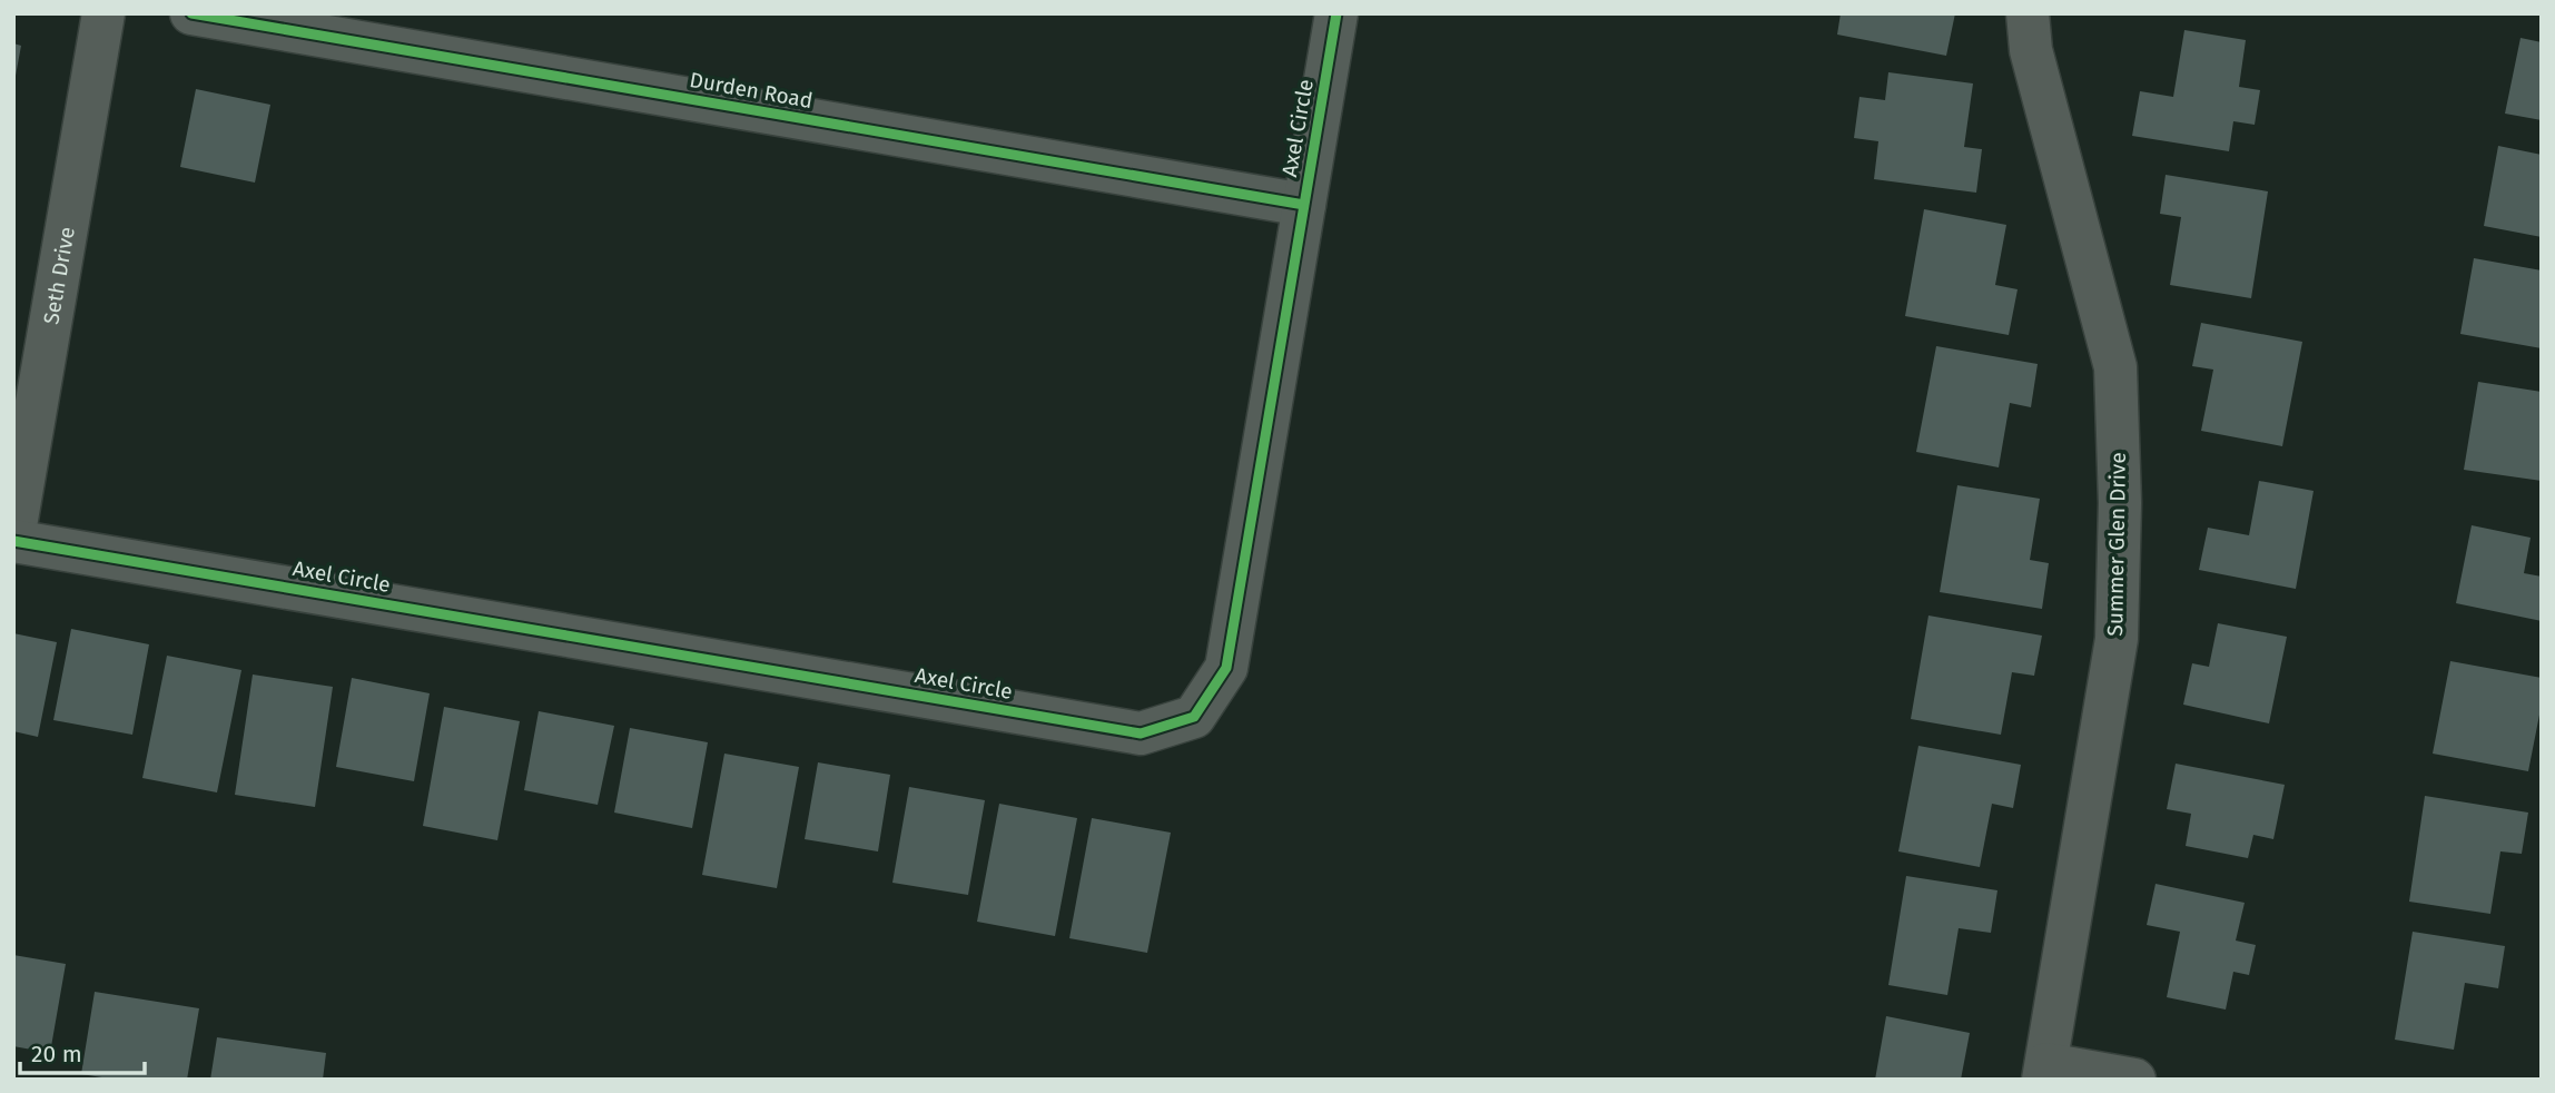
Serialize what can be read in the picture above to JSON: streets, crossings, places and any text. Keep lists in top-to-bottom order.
{
  "streets": {
    "street": [
      "Durden Road",
      "Axel Circle",
      "Seth Drive",
      "Summer Glen Drive"
    ]
  },
  "crossings": [
    ["Durden Road", "Axel Circle"],
    ["Axel Circle", "Seth Drive"]
  ],
  "scale_bar": "20 m"
}
